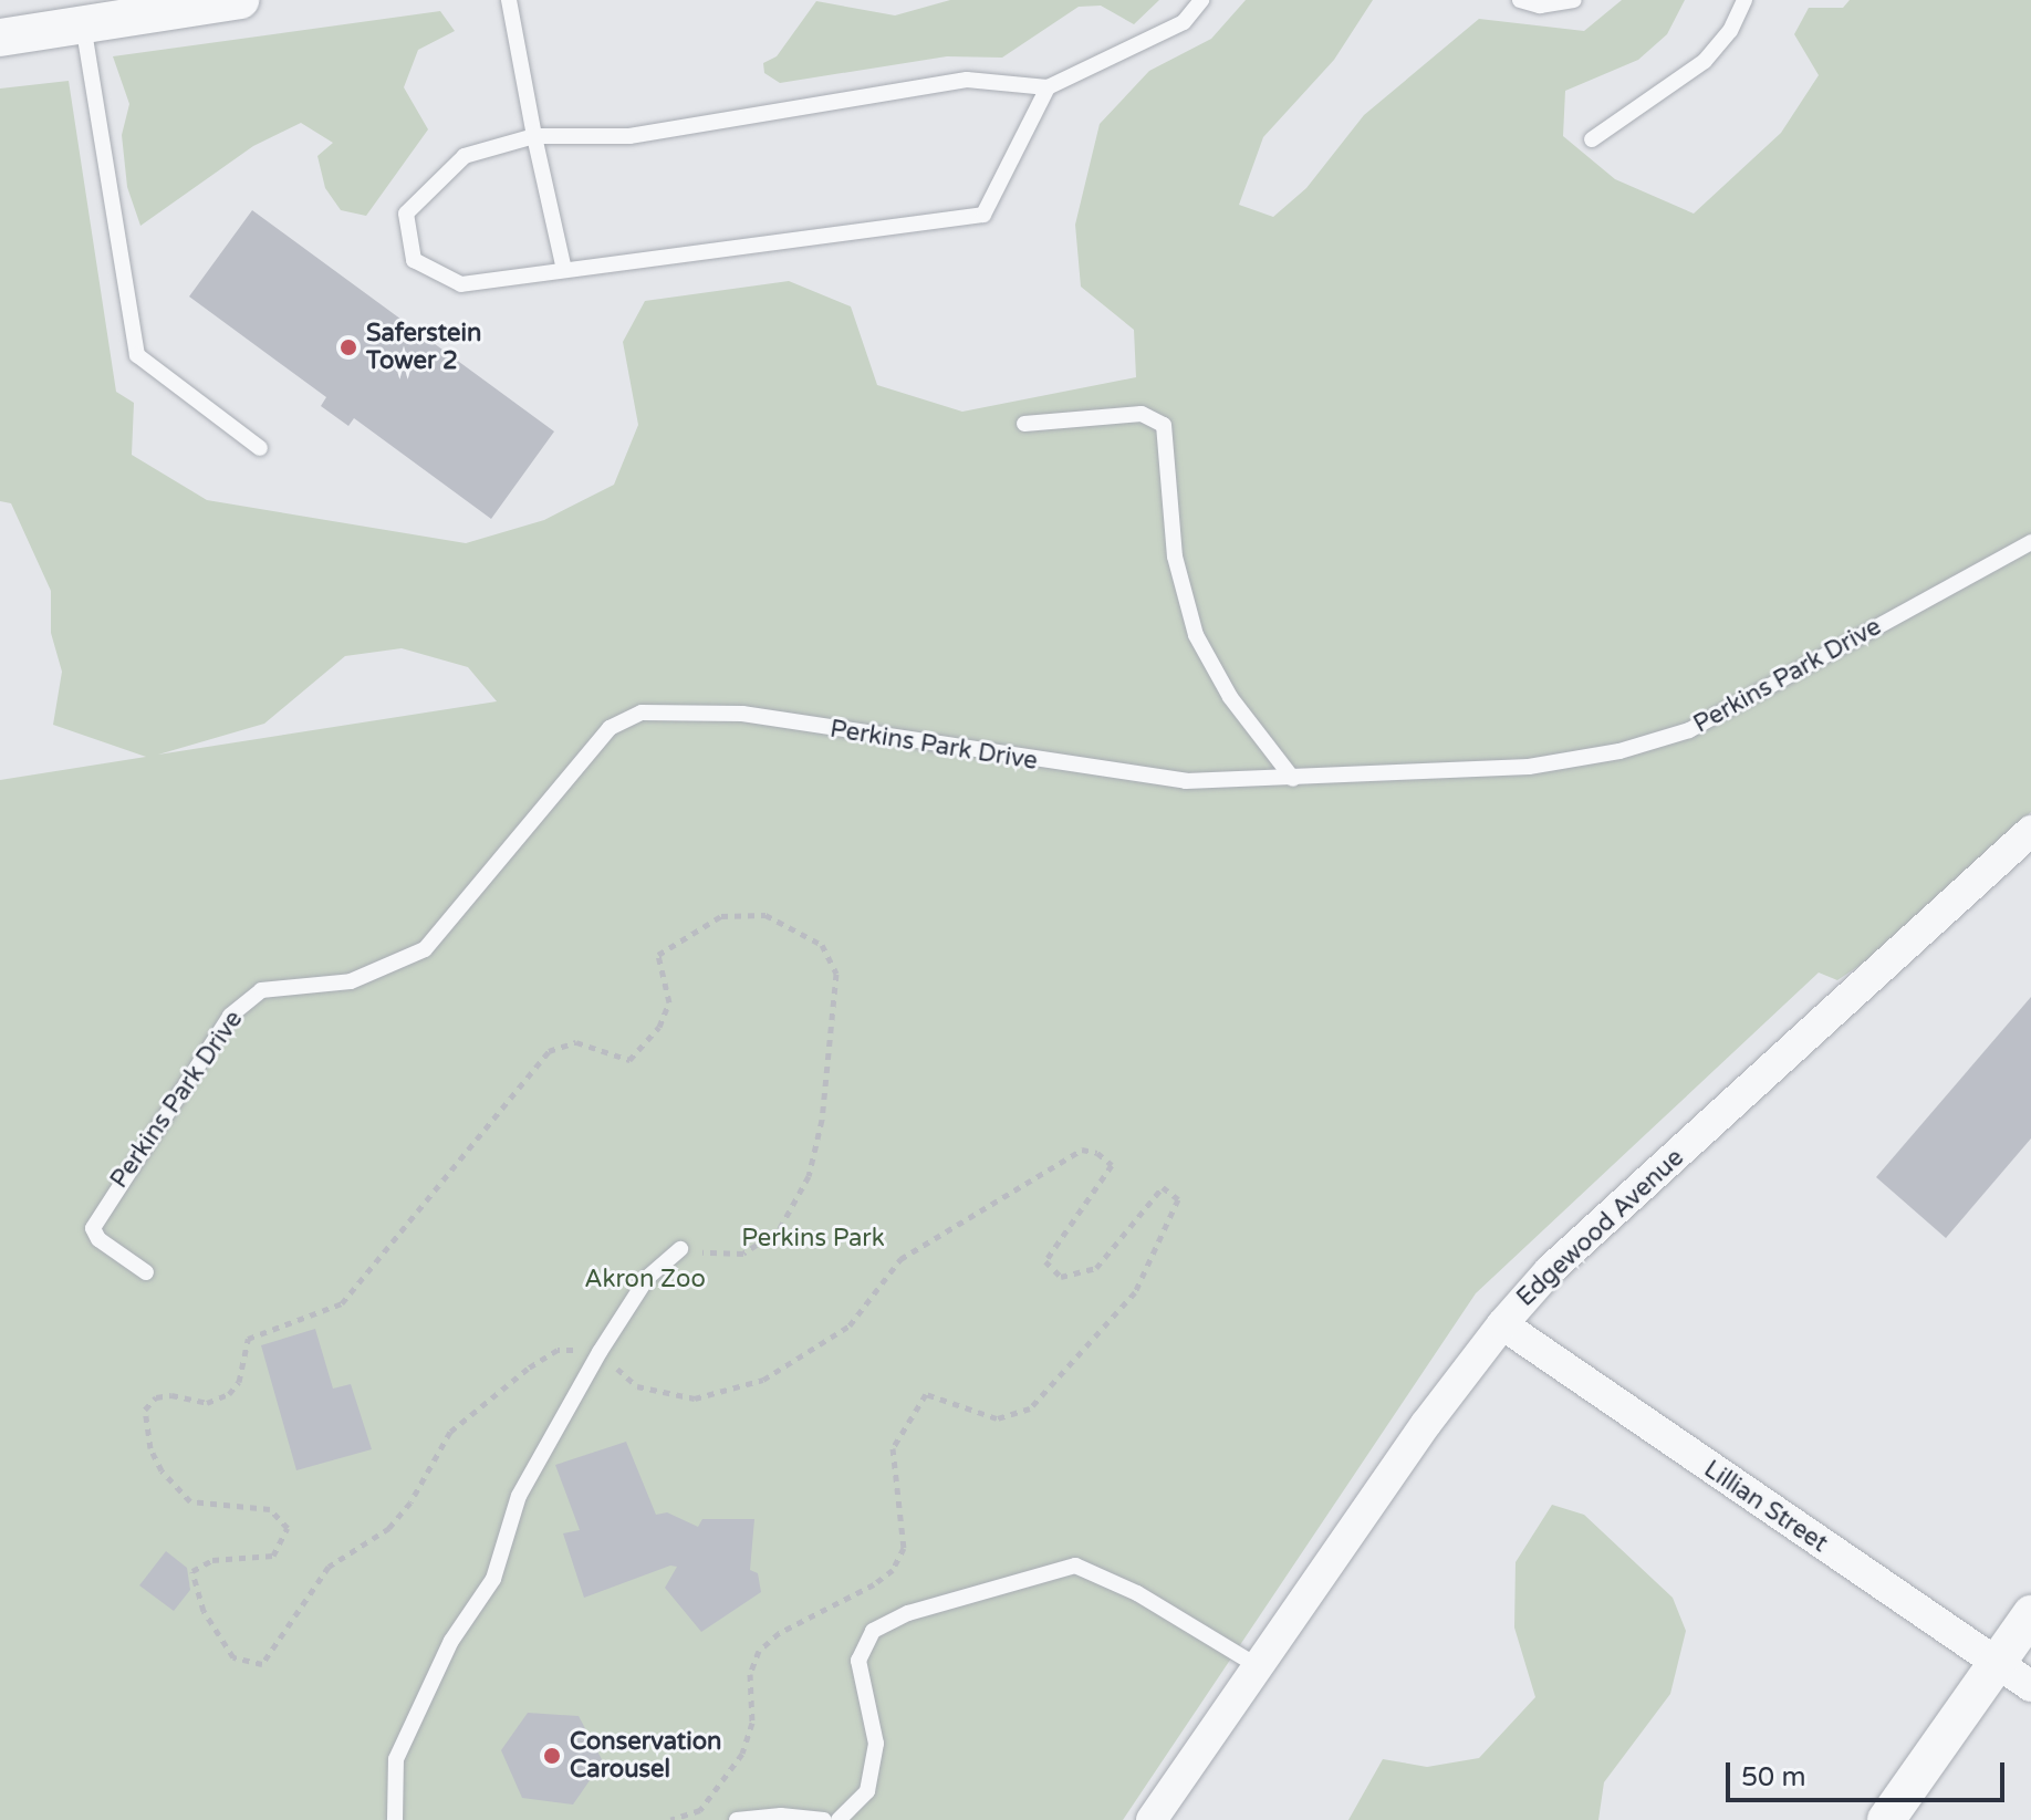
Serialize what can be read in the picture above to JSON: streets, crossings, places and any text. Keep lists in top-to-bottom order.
{
  "streets": {
    "street": ["Edgewood Avenue", "Lillian Street"],
    "lane": ["Perkins Park Drive"]
  },
  "crossings": [
    ["Edgewood Avenue", "Lillian Street"]
  ],
  "parks": ["Perkins Park", "Akron Zoo"],
  "places": ["Saferstein Tower 2", "Conservation Carousel"],
  "scale_bar": "50 m"
}
